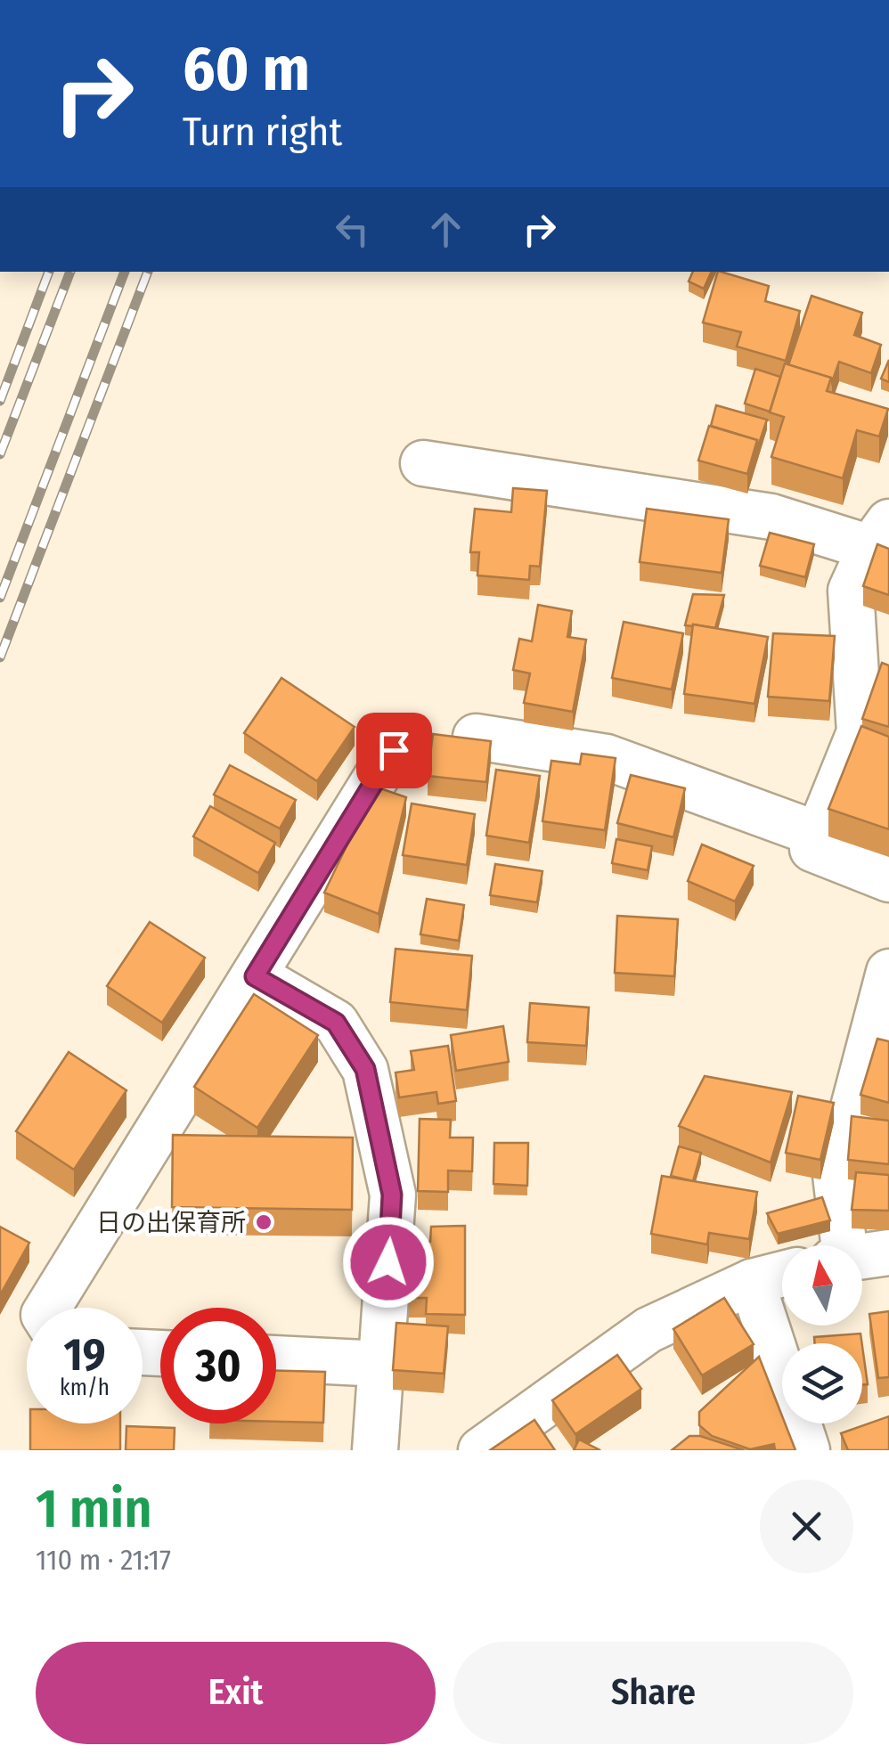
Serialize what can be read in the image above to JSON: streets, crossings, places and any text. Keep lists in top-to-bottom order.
{
  "places": ["日の出保育所"],
  "north": "top",
  "page": {
    "turn": ["60 m", "Turn right"],
    "speed": "19 km/h",
    "limit": "30",
    "heading": ["1 min", "110 m · 21:17"],
    "buttons": ["Exit", "Share"]
  }
}
